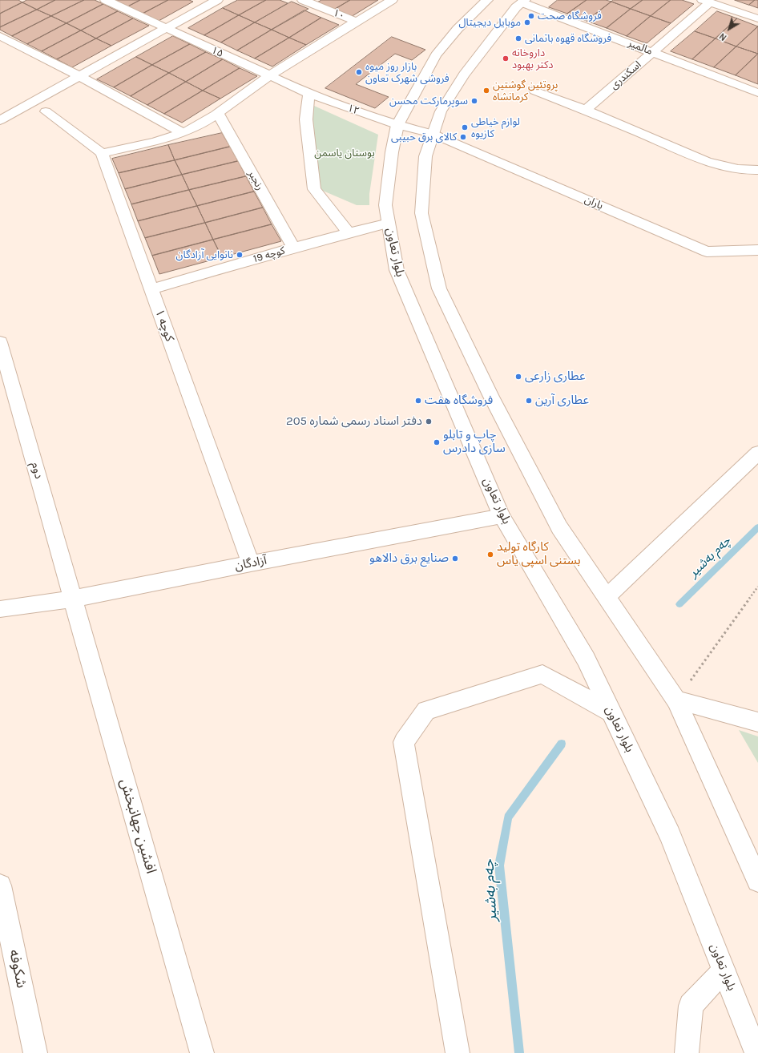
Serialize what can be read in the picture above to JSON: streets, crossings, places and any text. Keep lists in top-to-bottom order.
{
  "streets": {
    "street": [
      "۱۰",
      "مالمیر",
      "۱۵",
      "اسکندری",
      "۱۲",
      "رنجبر",
      "باران",
      "بلوار تعاون",
      "کوچه 19",
      "کوچه ۱",
      "دوم",
      "آزادگان",
      "افشین جهانبخش",
      "شکوفه"
    ]
  },
  "crossings": [
    ["مالمیر", "اسکندری"],
    ["۱۵", "۱۲"],
    ["۱۲", "باران"],
    ["۱۲", "بلوار تعاون"],
    ["رنجبر", "کوچه 19"],
    ["بلوار تعاون", "کوچه 19"],
    ["بلوار تعاون", "آزادگان"],
    ["کوچه 19", "کوچه ۱"],
    ["کوچه ۱", "آزادگان"],
    ["دوم", "آزادگان"],
    ["دوم", "افشین جهانبخش"],
    ["آزادگان", "افشین جهانبخش"]
  ],
  "water": ["چەم بەشیر"],
  "parks": ["بوستان یاسمن"],
  "places": [
    "فروشگاه صحت",
    "موبایل دیجیتال",
    "فروشگاه قهوه باتمانی",
    "داروخانه دکتر بهبود",
    "بازار روز میوه فروشی شهرک تعاون",
    "پروتئین گوشتین کرمانشاه",
    "سوپرمارکت محسن",
    "لوازم خیاطی کازیوه",
    "کالای برق حبیبی",
    "نانوایی آزادگان",
    "عطاری زارعی",
    "فروشگاه هفت",
    "عطاری آرین",
    "دفتر اسناد رسمی شماره 205",
    "چاپ و تابلو سازی دادرس",
    "کارگاه تولید بستنی اسپی یاس",
    "صنایع برق دالاهو"
  ],
  "north": "bottom left"
}
